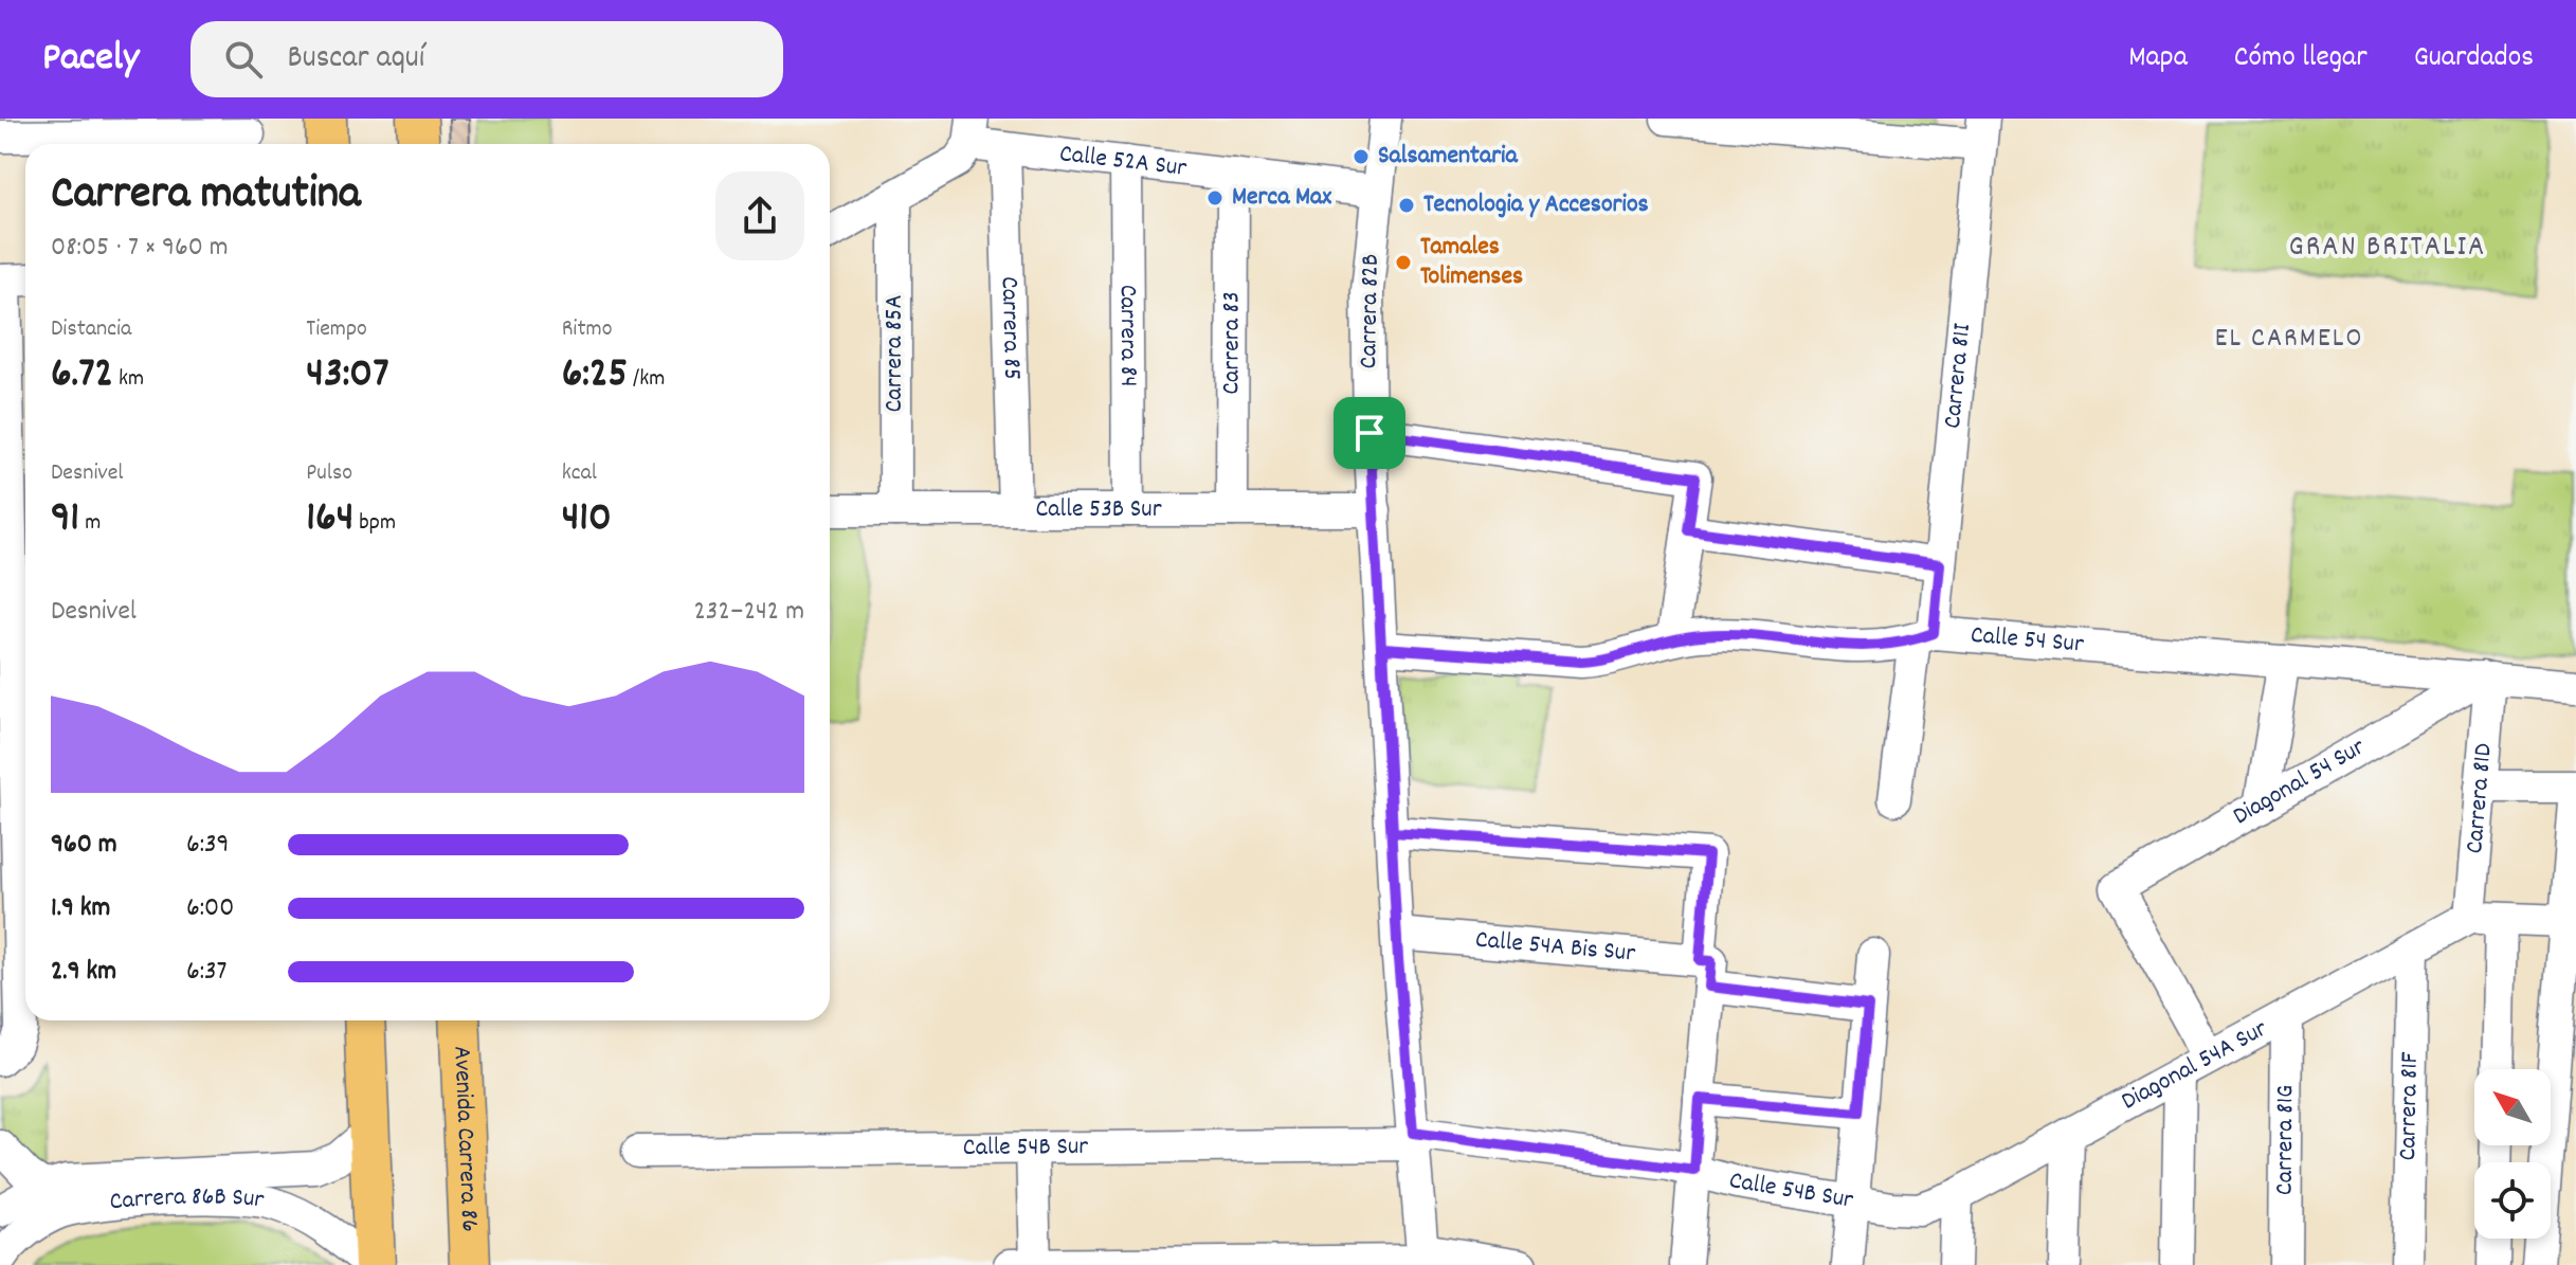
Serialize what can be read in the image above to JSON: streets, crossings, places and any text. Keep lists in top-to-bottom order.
{
  "streets": {
    "main road": ["Avenida Carrera 86"],
    "street": [
      "Calle 52A Sur",
      "Carrera 82B",
      "Carrera 85",
      "Carrera 84",
      "Carrera 83",
      "Carrera 85A",
      "Carrera 81I",
      "Calle 53B Sur",
      "Calle 54 Sur",
      "Diagonal 54 Sur",
      "Carrera 81D",
      "Calle 54A Bis Sur",
      "Diagonal 54A Sur",
      "Carrera 81F",
      "Carrera 81G",
      "Calle 54B Sur",
      "Carrera 86B Sur"
    ]
  },
  "crossings": [
    ["Calle 52A Sur", "Carrera 82B"],
    ["Calle 52A Sur", "Carrera 85"],
    ["Calle 52A Sur", "Carrera 84"],
    ["Calle 52A Sur", "Carrera 83"],
    ["Carrera 82B", "Calle 53B Sur"],
    ["Carrera 82B", "Calle 54 Sur"],
    ["Carrera 82B", "Calle 54A Bis Sur"],
    ["Carrera 82B", "Calle 54B Sur"],
    ["Carrera 85", "Calle 53B Sur"],
    ["Carrera 84", "Calle 53B Sur"],
    ["Carrera 83", "Calle 53B Sur"],
    ["Carrera 85A", "Calle 53B Sur"],
    ["Carrera 81I", "Calle 54 Sur"],
    ["Calle 54 Sur", "Diagonal 54 Sur"],
    ["Calle 54 Sur", "Carrera 81D"],
    ["Diagonal 54 Sur", "Carrera 81D"],
    ["Diagonal 54 Sur", "Diagonal 54A Sur"],
    ["Carrera 81D", "Diagonal 54A Sur"],
    ["Diagonal 54A Sur", "Carrera 81F"],
    ["Diagonal 54A Sur", "Carrera 81G"],
    ["Diagonal 54A Sur", "Calle 54B Sur"]
  ],
  "districts": ["GRAN BRITALIA", "EL CARMELO"],
  "places": [
    "Salsamentaria",
    "Merca Max",
    "Tecnologia y Accesorios",
    "Tamales Tolimenses"
  ],
  "north": "top left",
  "page": {
    "header": "Pacely",
    "search": "Buscar aquí",
    "nav": ["Mapa", "Cómo llegar", "Guardados"],
    "heading": ["Carrera matutina", "08:05 · 7 × 960 m"],
    "stats": [
      ["Distancia", "6.72 km"],
      ["Tiempo", "43:07"],
      ["Ritmo", "6:25 /km"],
      ["Desnivel", "91 m"],
      ["Pulso", "164 bpm"],
      ["kcal", "410"]
    ],
    "chart": ["Desnivel", "232–242 m"],
    "list": [
      {
        "name": "960 m",
        "note": "6:39"
      },
      {
        "name": "1.9 km",
        "note": "6:00"
      },
      {
        "name": "2.9 km",
        "note": "6:37"
      }
    ]
  }
}
